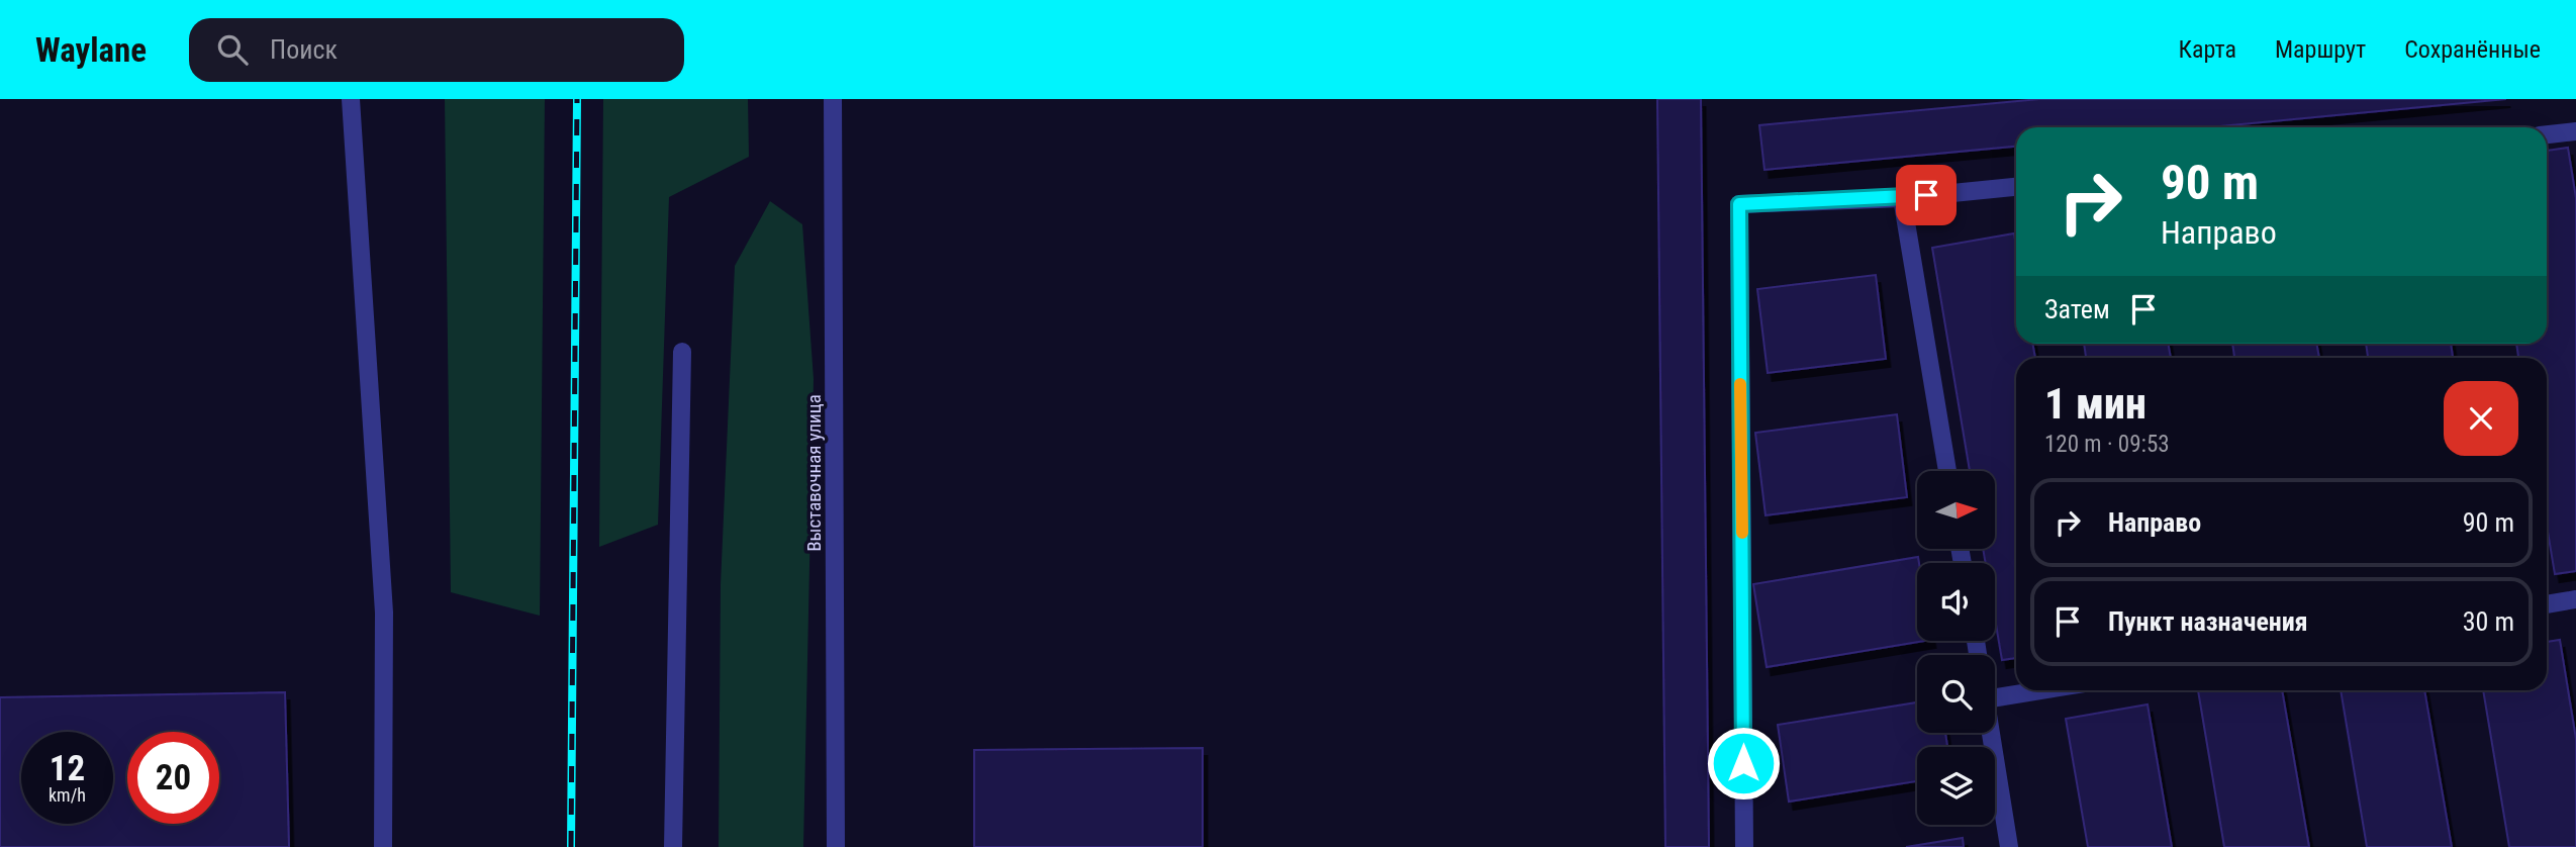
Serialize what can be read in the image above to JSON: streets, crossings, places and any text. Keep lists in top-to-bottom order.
{
  "streets": {
    "street": ["Выставочная улица"]
  },
  "north": "right",
  "page": {
    "header": "Waylane",
    "search": "Поиск",
    "nav": ["Карта", "Маршрут", "Сохранённые"],
    "turn": ["90 m", "Направо"],
    "then": "Затем",
    "heading": ["1 мин", "120 m · 09:53"],
    "list": [
      {
        "name": "Направо",
        "value": "90 m"
      },
      {
        "name": "Пункт назначения",
        "value": "30 m"
      }
    ],
    "speed": "12 km/h",
    "limit": "20"
  }
}
